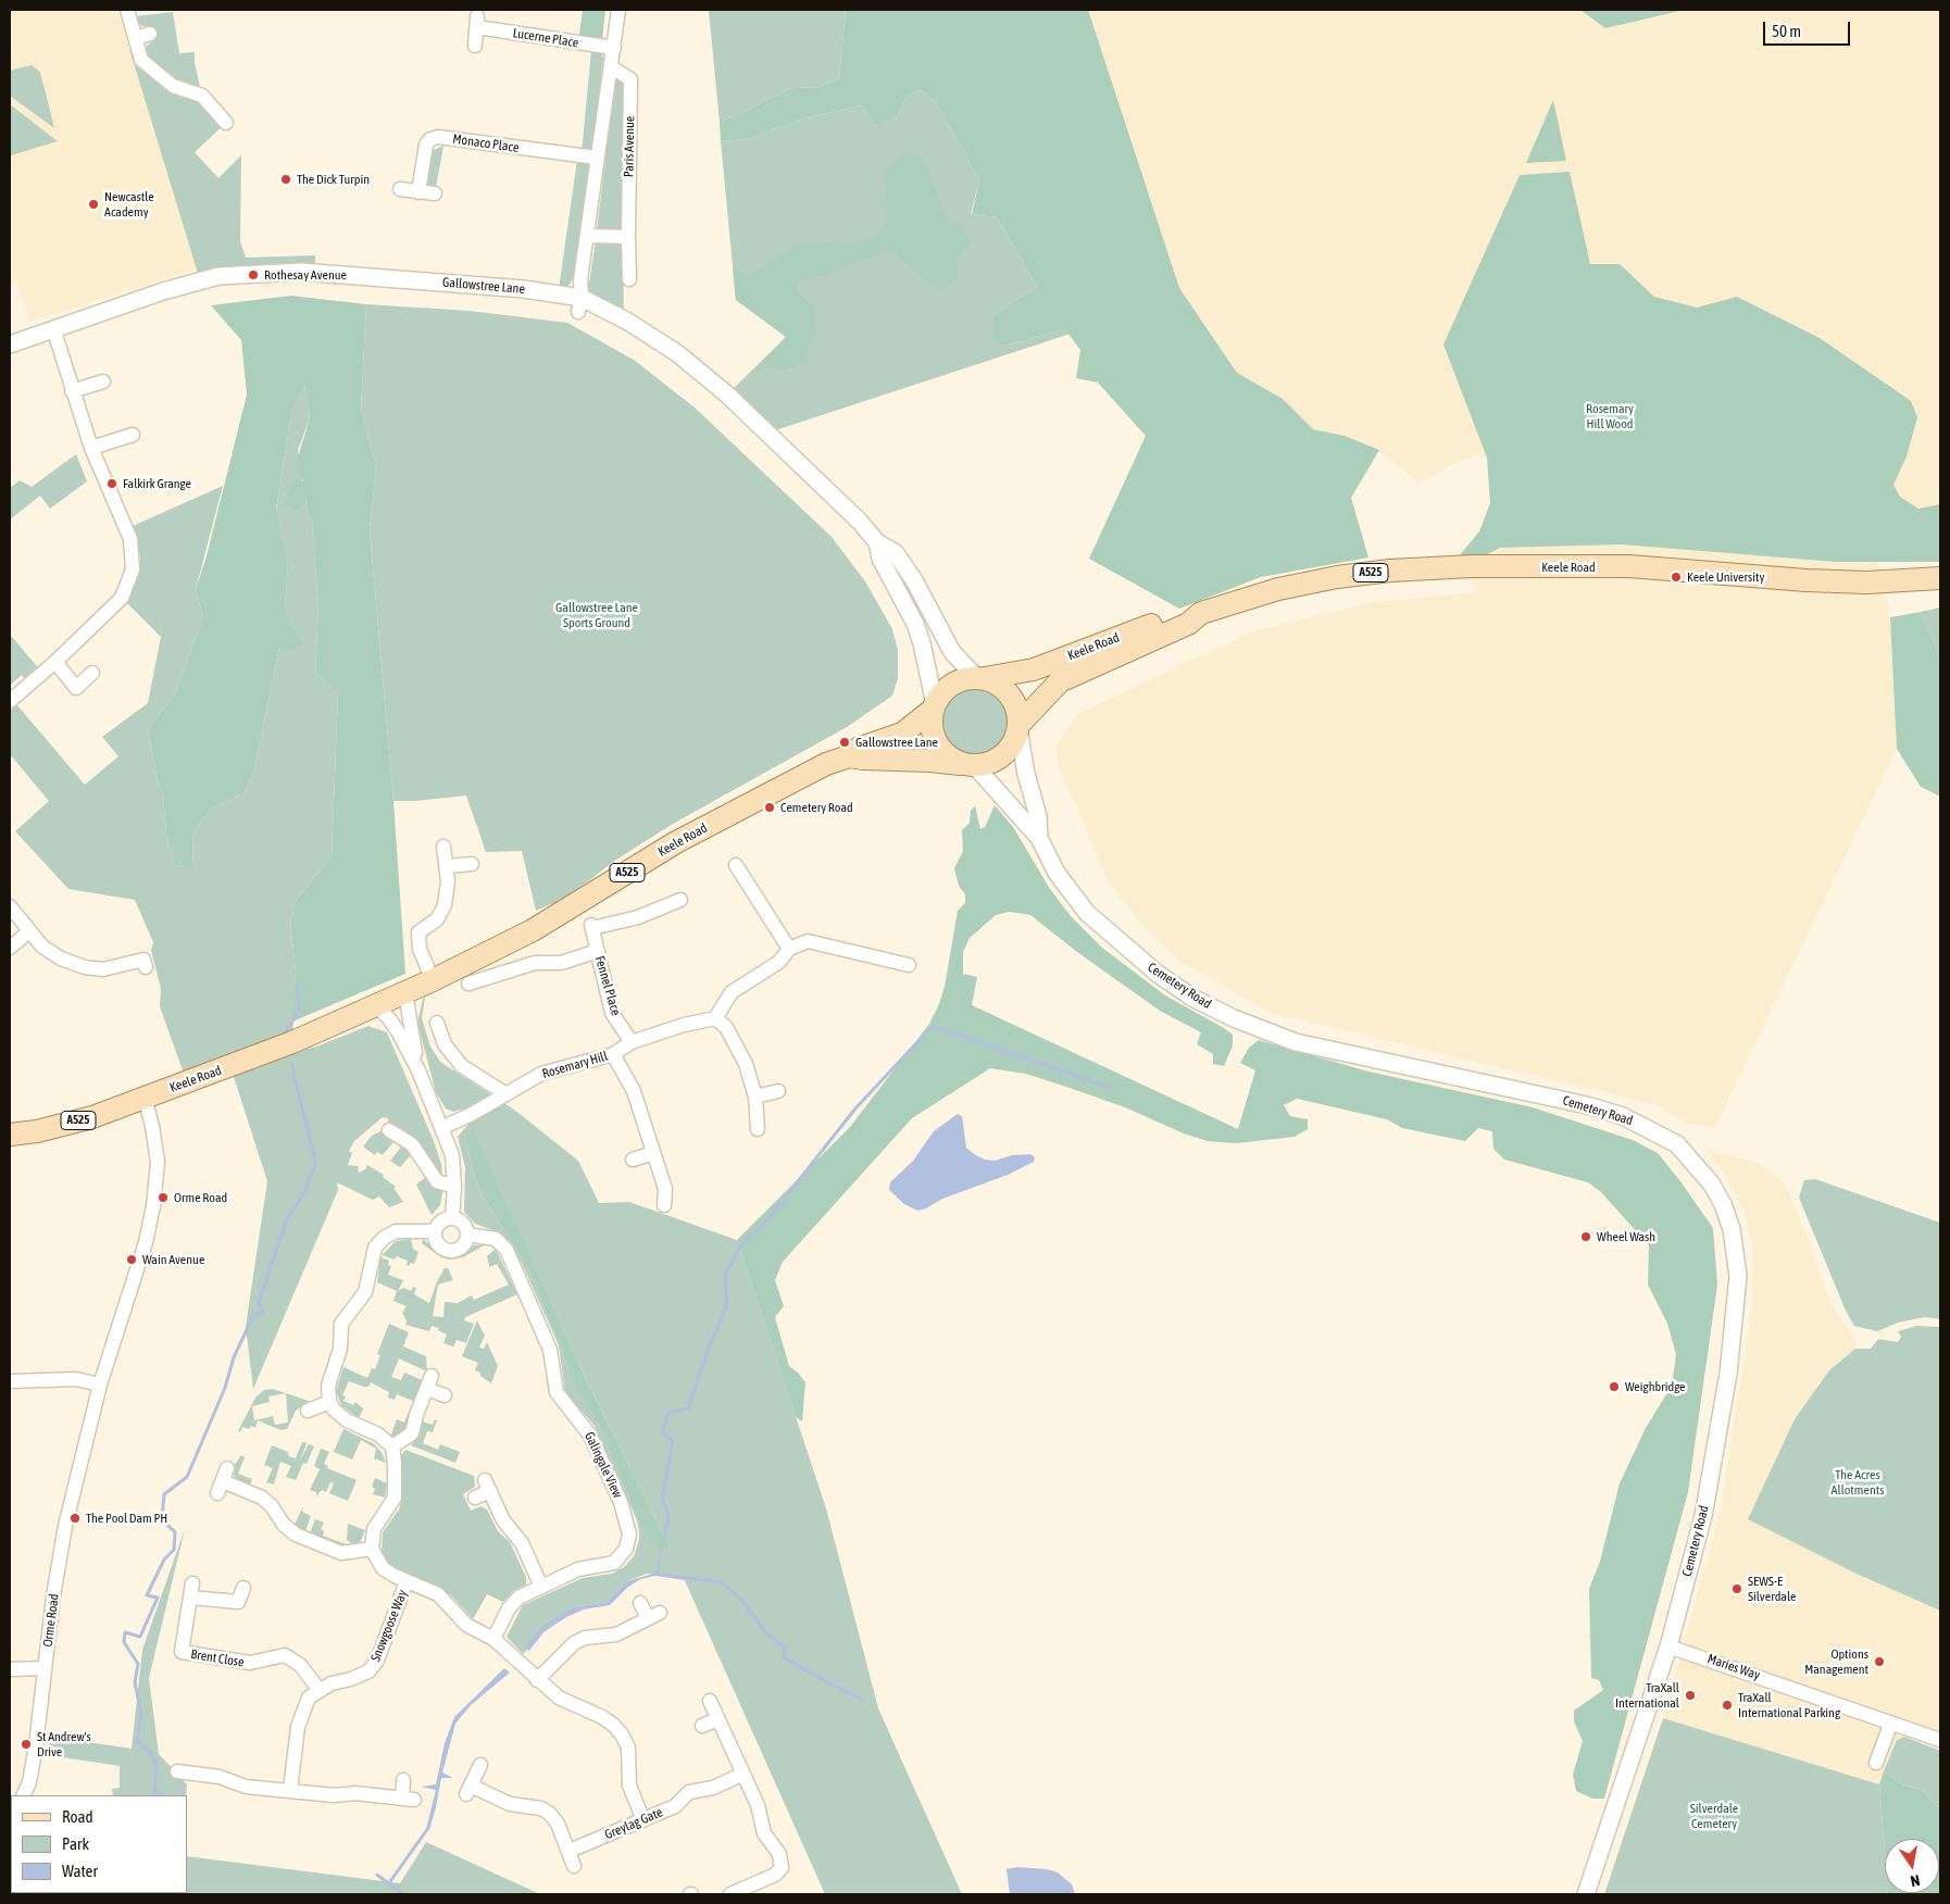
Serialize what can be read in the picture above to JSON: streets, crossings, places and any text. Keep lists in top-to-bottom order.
{
  "streets": {
    "main road": ["Keele Road", "A525"],
    "street": [
      "Lucerne Place",
      "Monaco Place",
      "Paris Avenue",
      "Gallowstree Lane",
      "Fennel Place",
      "Cemetery Road",
      "Rosemary Hill",
      "Galingale View",
      "Orme Road",
      "Snowgoose Way",
      "Brent Close",
      "Maries Way",
      "Greylag Gate"
    ]
  },
  "crossings": [
    ["Lucerne Place", "Paris Avenue"],
    ["Monaco Place", "Paris Avenue"],
    ["Paris Avenue", "Gallowstree Lane"],
    ["Gallowstree Lane", "Keele Road"],
    ["Gallowstree Lane", "Cemetery Road"],
    ["Keele Road", "Cemetery Road"],
    ["Keele Road", "Orme Road"],
    ["Fennel Place", "Rosemary Hill"],
    ["Cemetery Road", "Maries Way"],
    ["Snowgoose Way", "Brent Close"]
  ],
  "parks": [
    "Rosemary Hill Wood",
    "Gallowstree Lane Sports Ground",
    "The Acres Allotments",
    "Silverdale Cemetery"
  ],
  "places": [
    "The Dick Turpin",
    "Newcastle Academy",
    "Rothesay Avenue",
    "Falkirk Grange",
    "Keele University",
    "Gallowstree Lane",
    "Cemetery Road",
    "Orme Road",
    "Wheel Wash",
    "Wain Avenue",
    "Weighbridge",
    "The Pool Dam PH",
    "SEWS-E Silverdale",
    "Options Management",
    "TraXall International",
    "TraXall International Parking",
    "St Andrew's Drive"
  ],
  "legend": ["Road", "Park", "Water"],
  "scale_bar": "50 m",
  "north": "bottom"
}
